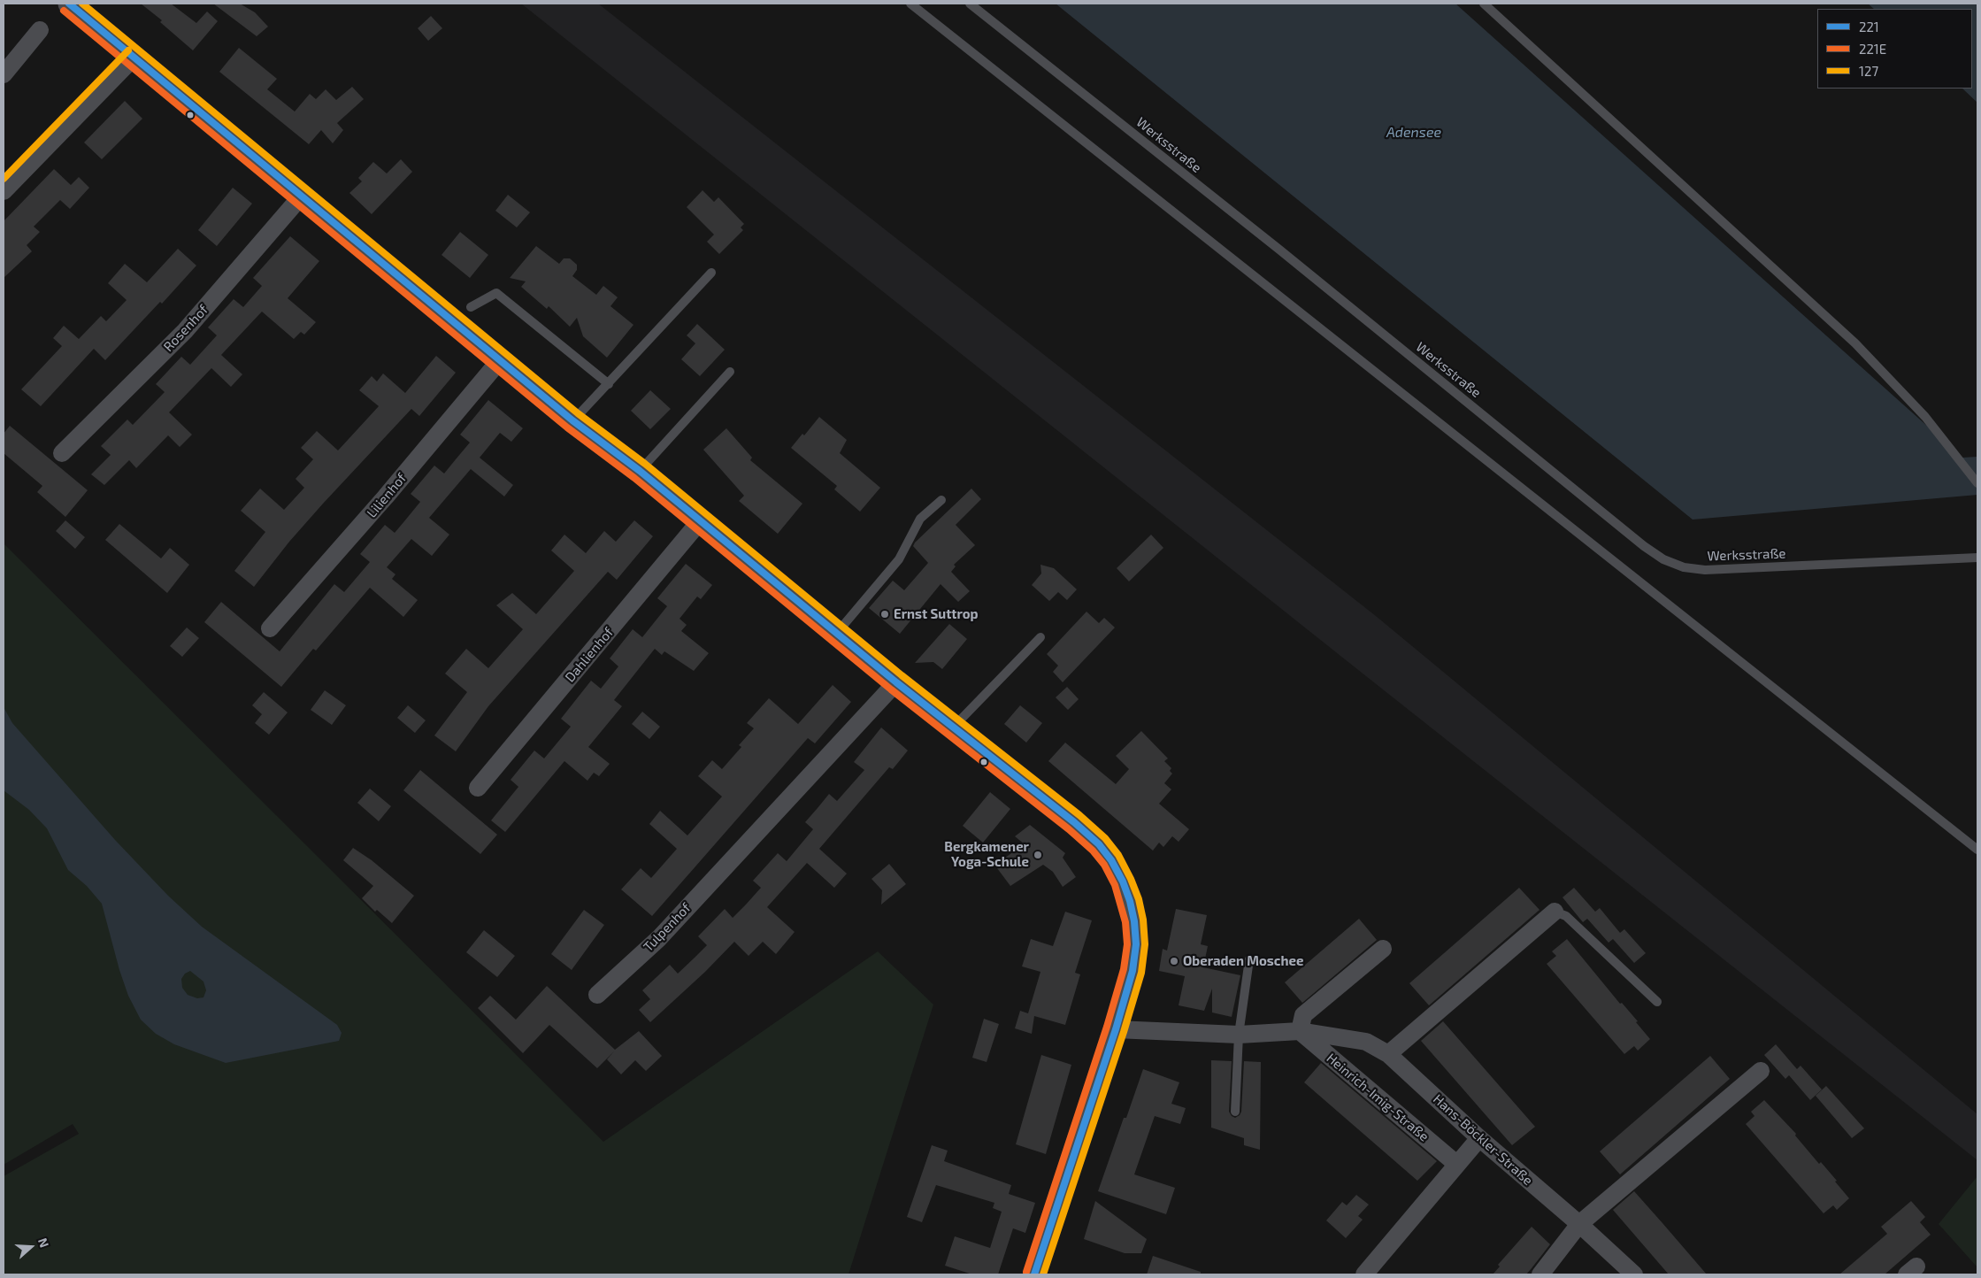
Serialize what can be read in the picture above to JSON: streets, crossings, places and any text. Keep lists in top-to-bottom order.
{
  "streets": {
    "street": [
      "Rosenhof",
      "Lilienhof",
      "Dahlienhof",
      "Tulpenhof",
      "Heinrich-Imig-Straße",
      "Hans-Böckler-Straße"
    ],
    "lane": ["Werksstraße"]
  },
  "crossings": [
    ["Heinrich-Imig-Straße", "Hans-Böckler-Straße"]
  ],
  "water": ["Adensee"],
  "places": ["Ernst Suttrop", "Bergkamener Yoga-Schule", "Oberaden Moschee"],
  "lines": ["transit line 221", "transit line 127", "transit line 221E"],
  "legend": ["221", "221E", "127"],
  "north": "right"
}
